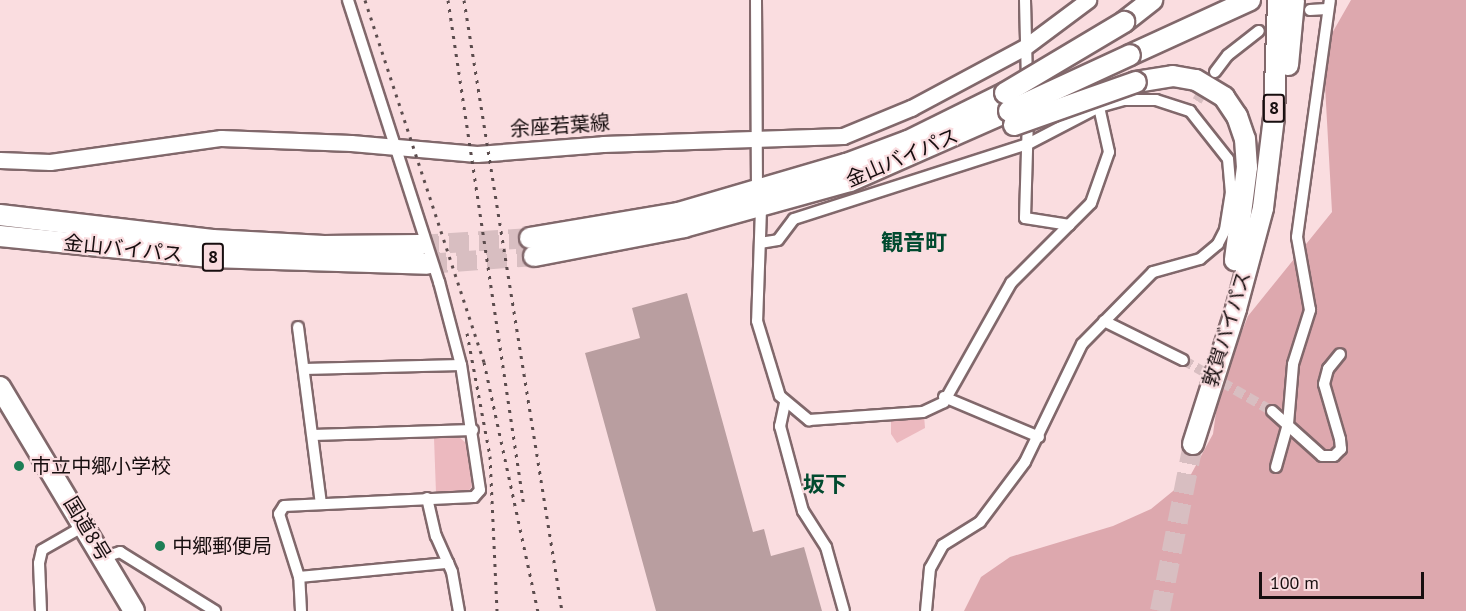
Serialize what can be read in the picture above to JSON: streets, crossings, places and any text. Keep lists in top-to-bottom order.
{
  "streets": {
    "highway": [
      "8",
      "金山バイパス",
      "敦賀バイパス",
      "国道8号"
    ],
    "main road": ["余座若葉線"]
  },
  "crossings": [
    ["金山バイパス", "敦賀バイパス"]
  ],
  "districts": ["観音町", "坂下"],
  "places": ["市立中郷小学校", "中郷郵便局"],
  "scale_bar": "100 m"
}
